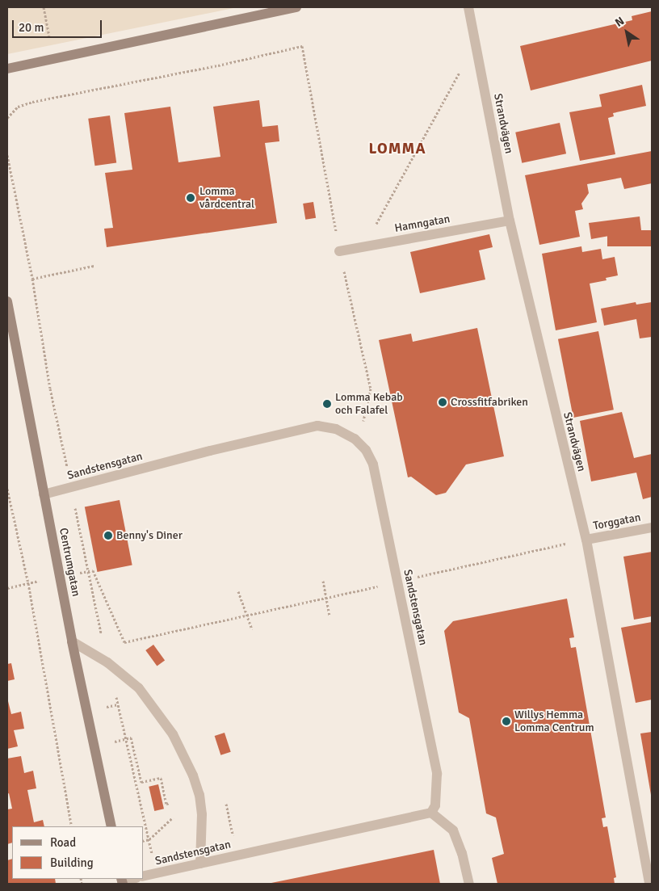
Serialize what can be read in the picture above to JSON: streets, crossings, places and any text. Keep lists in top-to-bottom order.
{
  "streets": {
    "street": [
      "Strandvägen",
      "Hamngatan",
      "Sandstensgatan",
      "Torggatan",
      "Centrumgatan"
    ]
  },
  "crossings": [
    ["Strandvägen", "Hamngatan"],
    ["Strandvägen", "Torggatan"],
    ["Sandstensgatan", "Centrumgatan"]
  ],
  "districts": ["LOMMA"],
  "places": [
    "Lomma vårdcentral",
    "Crossfitfabriken",
    "Lomma Kebab och Falafel",
    "Benny's Diner",
    "Willys Hemma Lomma Centrum"
  ],
  "legend": ["Road", "Building"],
  "scale_bar": "20 m",
  "north": "top left"
}
